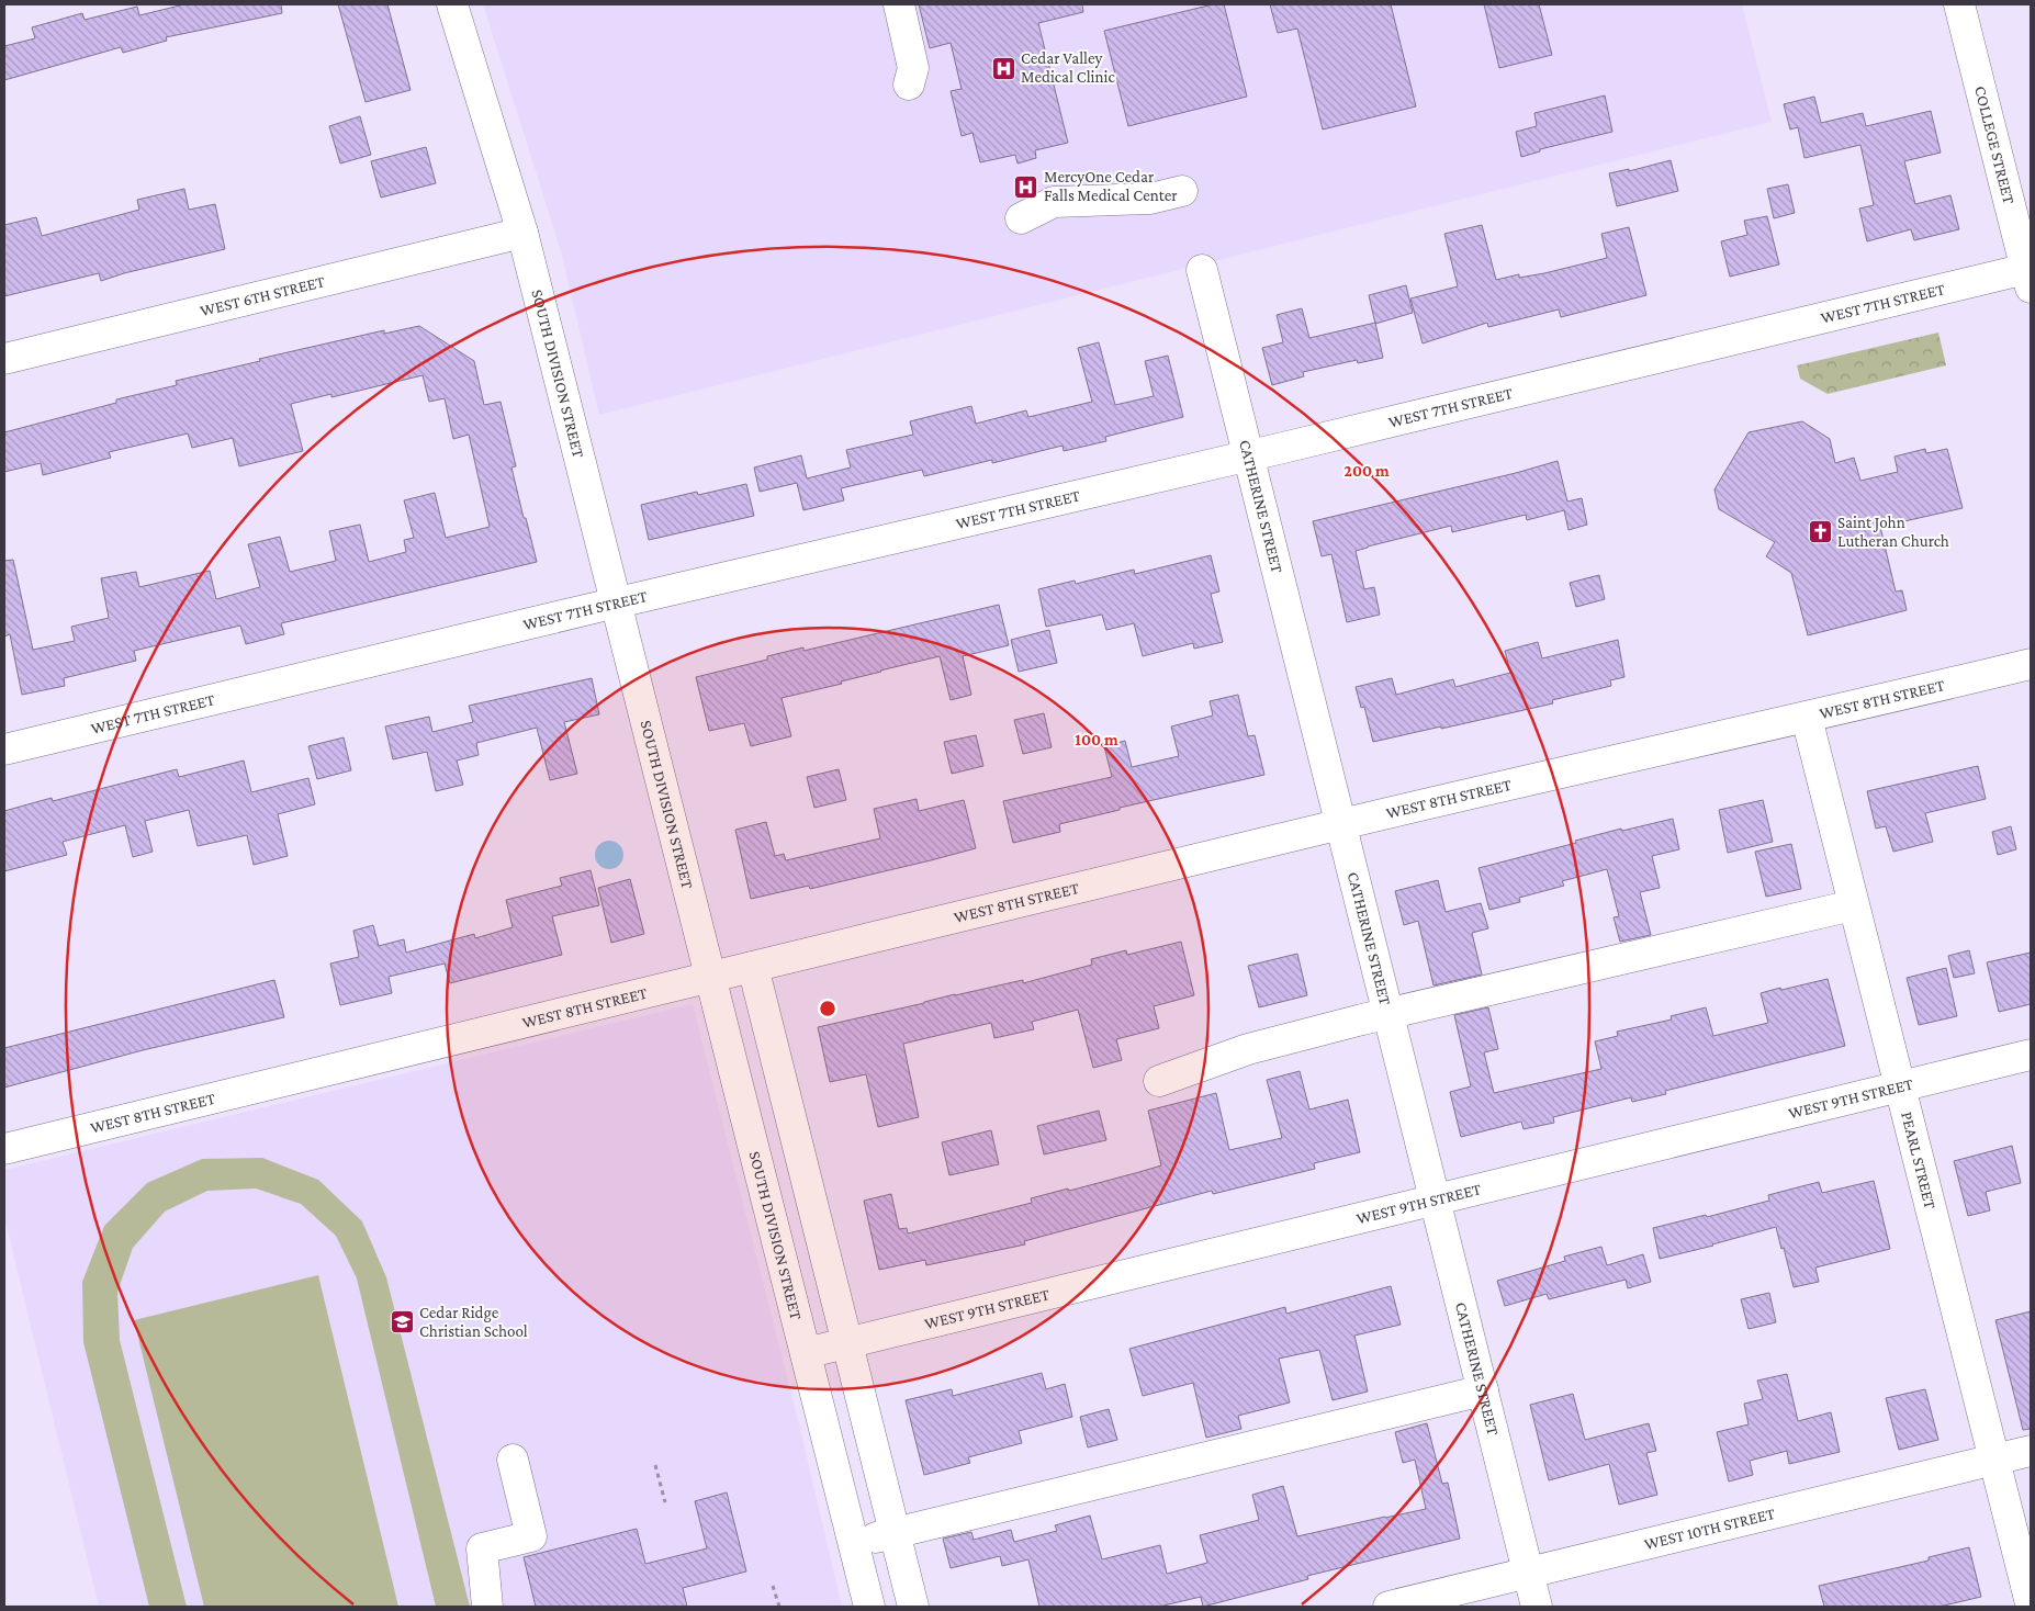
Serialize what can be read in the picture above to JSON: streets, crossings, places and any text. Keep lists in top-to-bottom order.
{
  "streets": {
    "street": [
      "COLLEGE STREET",
      "WEST 6TH STREET",
      "WEST 7TH STREET",
      "SOUTH DIVISION STREET",
      "CATHERINE STREET",
      "WEST 8TH STREET",
      "WEST 9TH STREET",
      "PEARL STREET",
      "WEST 10TH STREET"
    ]
  },
  "crossings": [
    ["COLLEGE STREET", "WEST 7TH STREET"],
    ["WEST 6TH STREET", "SOUTH DIVISION STREET"],
    ["WEST 7TH STREET", "SOUTH DIVISION STREET"],
    ["WEST 7TH STREET", "CATHERINE STREET"],
    ["SOUTH DIVISION STREET", "WEST 8TH STREET"],
    ["SOUTH DIVISION STREET", "WEST 9TH STREET"],
    ["CATHERINE STREET", "WEST 8TH STREET"],
    ["CATHERINE STREET", "WEST 9TH STREET"],
    ["CATHERINE STREET", "WEST 10TH STREET"],
    ["WEST 8TH STREET", "PEARL STREET"],
    ["WEST 9TH STREET", "PEARL STREET"],
    ["PEARL STREET", "WEST 10TH STREET"]
  ],
  "places": {
    "hospital": ["Cedar Valley Medical Clinic", "MercyOne Cedar Falls Medical Center"],
    "church": ["Saint John Lutheran Church"],
    "school or university": ["Cedar Ridge Christian School"]
  },
  "rings": ["200 m", "100 m"]
}
